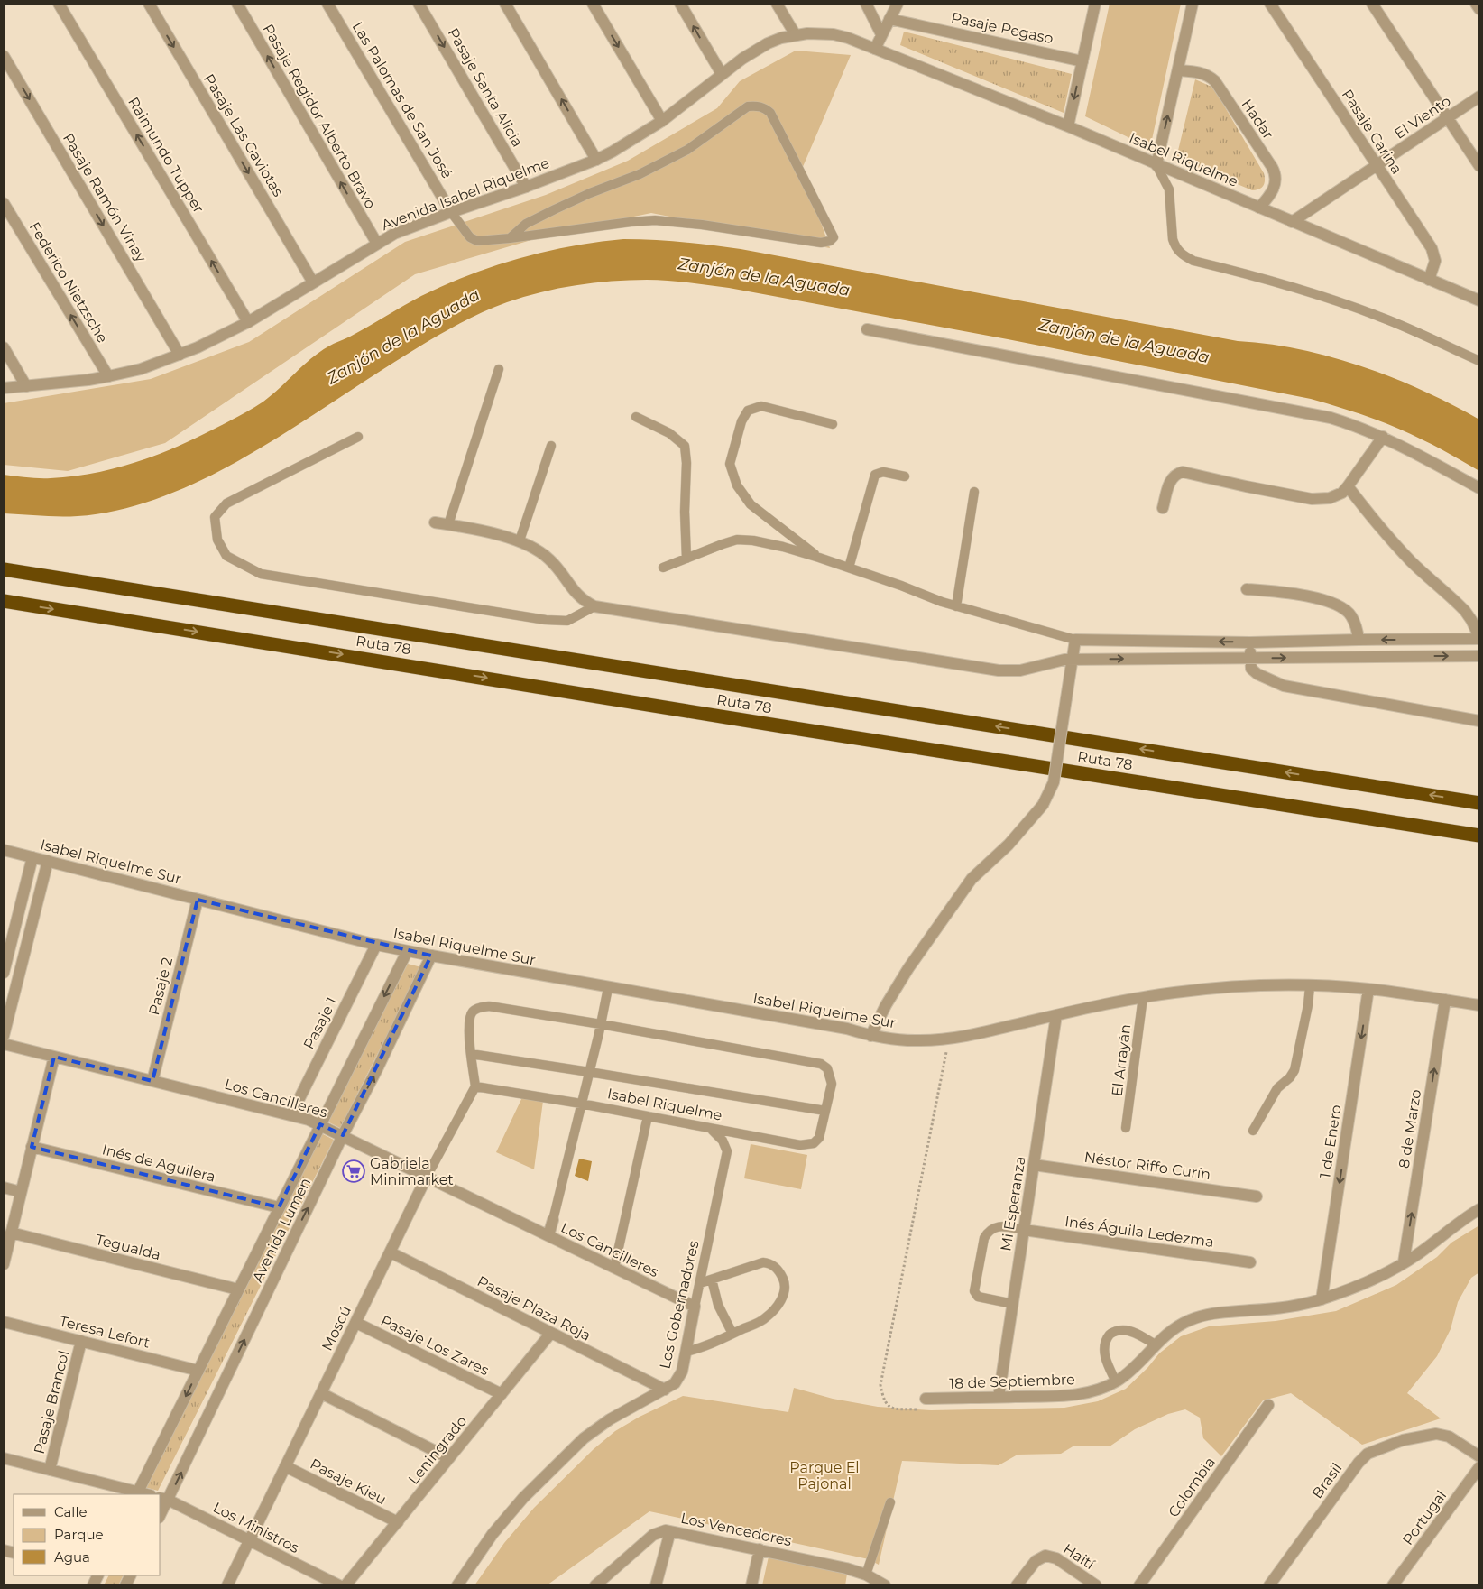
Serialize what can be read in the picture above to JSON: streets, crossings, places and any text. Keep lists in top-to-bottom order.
{
  "streets": {
    "highway": ["Ruta 78"],
    "street": [
      "Pasaje Pegaso",
      "Pasaje Santa Alicia",
      "Las Palomas de San José",
      "Pasaje Regidor Alberto Bravo",
      "El Viento",
      "Hadar",
      "Pasaje Carina",
      "Pasaje Las Gaviotas",
      "Raimundo Tupper",
      "Isabel Riquelme",
      "Avenida Isabel Riquelme",
      "Pasaje Ramón Vinay",
      "Federico Nietzsche",
      "Isabel Riquelme Sur",
      "Pasaje 2",
      "Pasaje 1",
      "Los Cancilleres",
      "8 de Marzo",
      "1 de Enero",
      "Inés de Aguilera",
      "Néstor Riffo Curín",
      "Mi Esperanza",
      "Avenida Lumen",
      "Inés Águila Ledezma",
      "Tegualda",
      "Los Gobernadores",
      "Pasaje Plaza Roja",
      "Moscú",
      "Teresa Lefort",
      "Pasaje Los Zares",
      "18 de Septiembre",
      "Pasaje Brancol",
      "Leningrado",
      "Brasil",
      "Pasaje Kieu",
      "Colombia",
      "Portugal",
      "Los Ministros",
      "Los Vencedores",
      "Haití"
    ],
    "lane": ["El Arrayán"]
  },
  "crossings": [
    ["Pasaje Santa Alicia", "Avenida Isabel Riquelme"],
    ["Las Palomas de San José", "Avenida Isabel Riquelme"],
    ["Pasaje Regidor Alberto Bravo", "Avenida Isabel Riquelme"],
    ["El Viento", "Pasaje Carina"],
    ["El Viento", "Isabel Riquelme"],
    ["Hadar", "Isabel Riquelme"],
    ["Pasaje Carina", "Isabel Riquelme"],
    ["Pasaje Las Gaviotas", "Avenida Isabel Riquelme"],
    ["Raimundo Tupper", "Avenida Isabel Riquelme"],
    ["Isabel Riquelme", "Avenida Isabel Riquelme"],
    ["Isabel Riquelme", "Los Gobernadores"],
    ["Isabel Riquelme", "Moscú"],
    ["Avenida Isabel Riquelme", "Pasaje Ramón Vinay"],
    ["Avenida Isabel Riquelme", "Federico Nietzsche"],
    ["Isabel Riquelme Sur", "Pasaje 2"],
    ["Isabel Riquelme Sur", "Pasaje 1"],
    ["Isabel Riquelme Sur", "El Arrayán"],
    ["Isabel Riquelme Sur", "8 de Marzo"],
    ["Isabel Riquelme Sur", "1 de Enero"],
    ["Isabel Riquelme Sur", "Mi Esperanza"],
    ["Isabel Riquelme Sur", "Avenida Lumen"],
    ["Pasaje 2", "Los Cancilleres"],
    ["Pasaje 1", "Los Cancilleres"],
    ["Los Cancilleres", "Avenida Lumen"],
    ["Los Cancilleres", "Los Gobernadores"],
    ["Los Cancilleres", "Moscú"],
    ["8 de Marzo", "18 de Septiembre"],
    ["1 de Enero", "18 de Septiembre"],
    ["Inés de Aguilera", "Avenida Lumen"],
    ["Néstor Riffo Curín", "Mi Esperanza"],
    ["Mi Esperanza", "Inés Águila Ledezma"],
    ["Mi Esperanza", "18 de Septiembre"],
    ["Avenida Lumen", "Tegualda"],
    ["Avenida Lumen", "Teresa Lefort"],
    ["Avenida Lumen", "Los Ministros"],
    ["Los Gobernadores", "Pasaje Plaza Roja"],
    ["Pasaje Plaza Roja", "Moscú"],
    ["Pasaje Plaza Roja", "Leningrado"],
    ["Moscú", "Pasaje Los Zares"],
    ["Moscú", "Pasaje Kieu"],
    ["Moscú", "Los Ministros"],
    ["Teresa Lefort", "Pasaje Brancol"],
    ["Pasaje Los Zares", "Leningrado"],
    ["Leningrado", "Pasaje Kieu"]
  ],
  "one_way": [
    "Pasaje Regidor Alberto Bravo",
    "Pasaje Las Gaviotas",
    "Raimundo Tupper",
    "Pasaje Ramón Vinay",
    "Federico Nietzsche",
    "8 de Marzo",
    "1 de Enero"
  ],
  "water": ["Zanjón de la Aguada"],
  "parks": ["Parque El Pajonal"],
  "places": {
    "supermarket": ["Gabriela Minimarket"]
  },
  "legend": ["Calle", "Parque", "Agua"]
}
